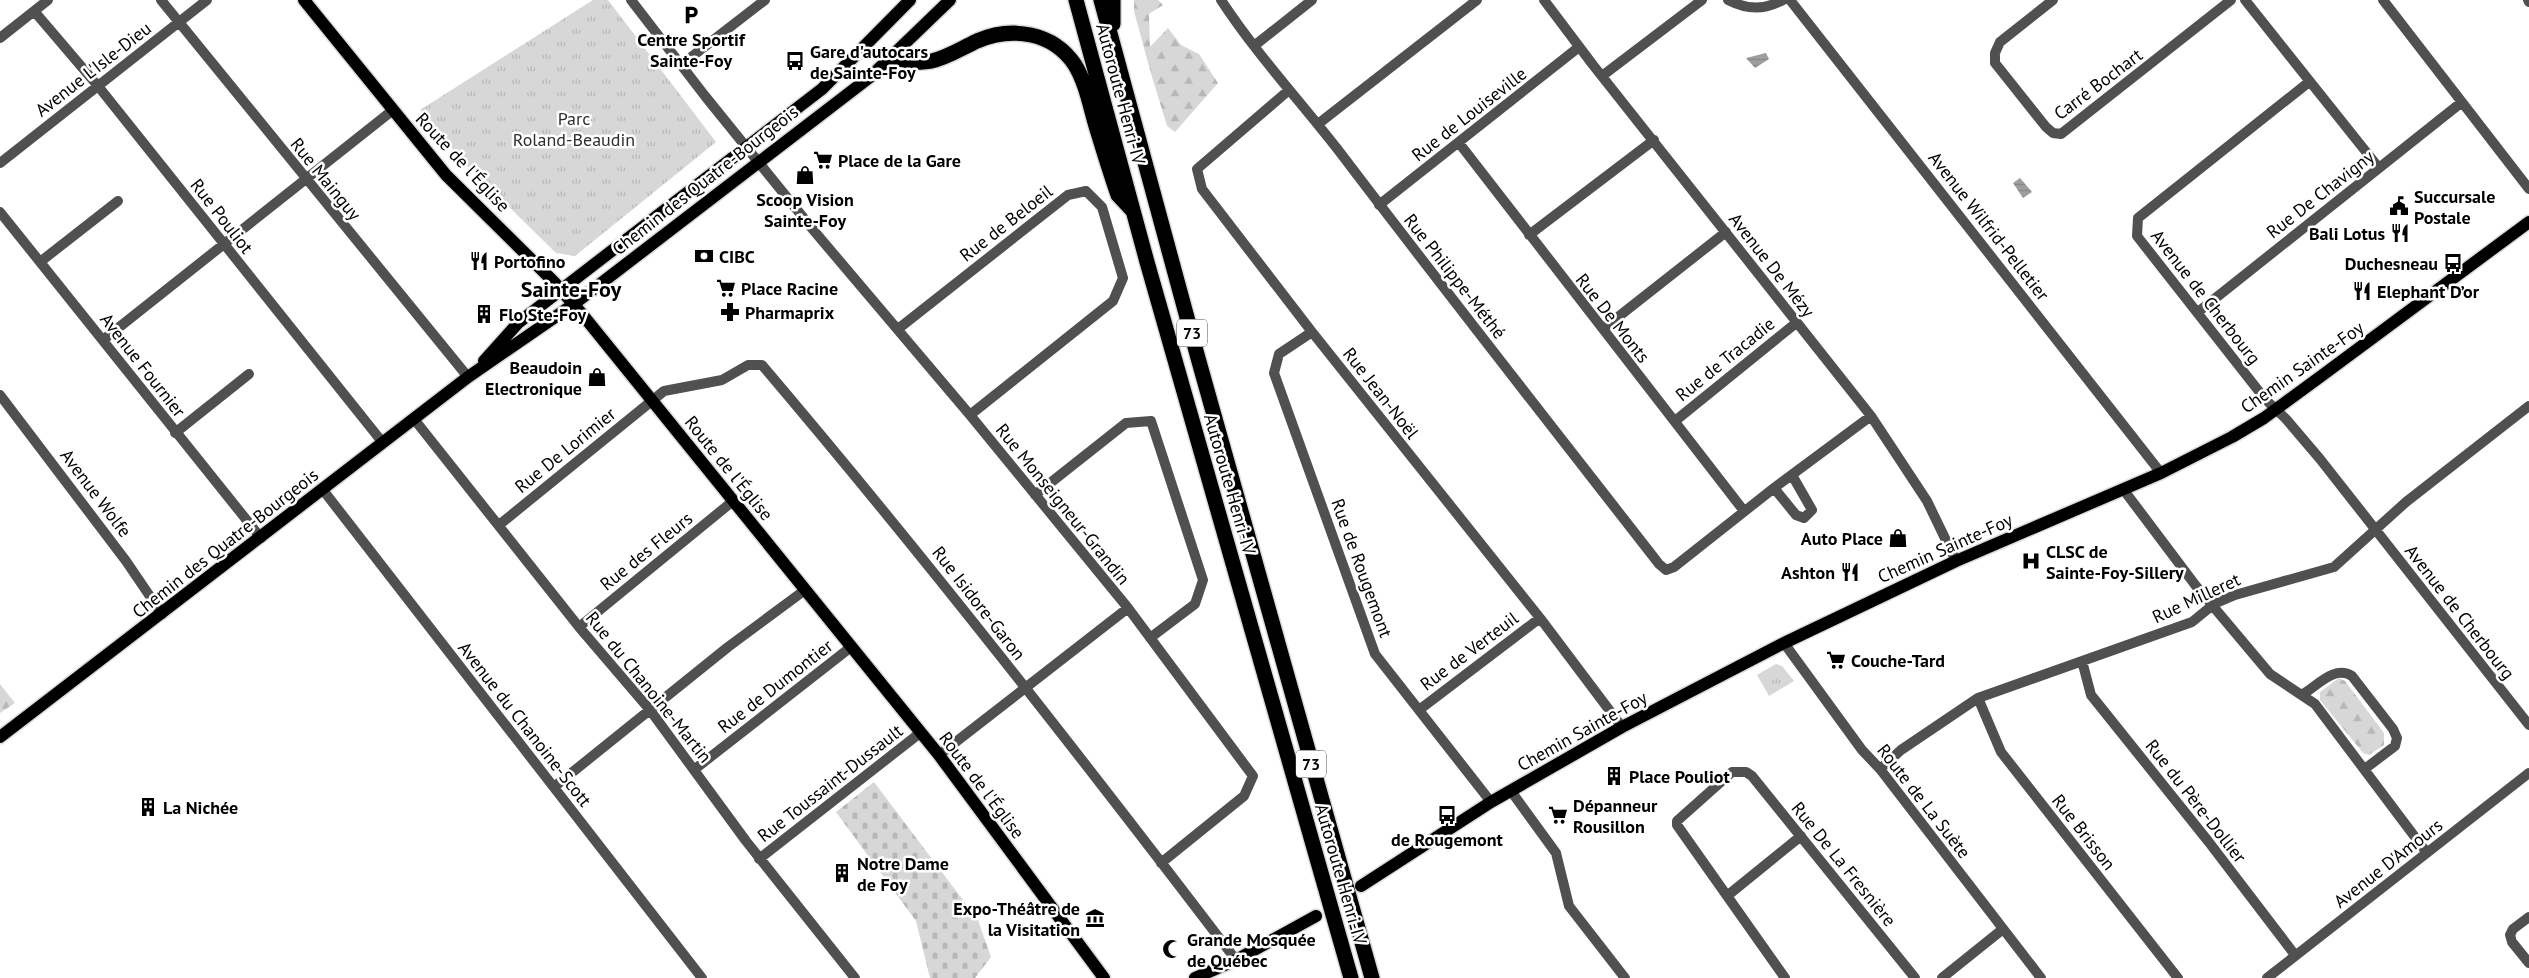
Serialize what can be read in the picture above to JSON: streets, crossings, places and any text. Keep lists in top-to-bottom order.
{
  "streets": {
    "highway": ["Autoroute Henri-IV", "73"],
    "main road": ["Route de l'Église", "Chemin des Quatre-Bourgeois", "Chemin Sainte-Foy"],
    "street": [
      "Avenue L'Isle-Dieu",
      "Carré Bochart",
      "Rue de Louiseville",
      "Rue Mainguy",
      "Rue De Chavigny",
      "Rue Pouliot",
      "Rue de Beloeil",
      "Avenue Wilfrid-Pelletier",
      "Avenue De Mézy",
      "Rue Philippe-Méthé",
      "Avenue de Cherbourg",
      "Rue De Monts",
      "Rue de Tracadie",
      "Avenue Fournier",
      "Rue Jean-Noël",
      "Rue De Lorimier",
      "Avenue Wolfe",
      "Rue Monseigneur-Grandin",
      "Rue des Fleurs",
      "Rue de Rougemont",
      "Rue Milleret",
      "Rue Isidore-Garon",
      "Rue de Verteuil",
      "Rue de Dumontier",
      "Rue du Chanoine-Martin",
      "Avenue du Chanoine-Scott",
      "Rue Toussaint-Dussault",
      "Route de La Suète",
      "Rue du Père-Dollier",
      "Rue Brisson",
      "Avenue D'Amours",
      "Rue De La Fresnière"
    ]
  },
  "crossings": [
    ["Avenue L'Isle-Dieu", "Rue Mainguy"],
    ["Avenue L'Isle-Dieu", "Rue Pouliot"],
    ["Rue de Louiseville", "Avenue De Mézy"],
    ["Rue de Louiseville", "Rue Philippe-Méthé"],
    ["Rue de Louiseville", "Rue De Monts"],
    ["Route de l'Église", "Chemin des Quatre-Bourgeois"],
    ["Route de l'Église", "Rue De Lorimier"],
    ["Route de l'Église", "Rue des Fleurs"],
    ["Route de l'Église", "Rue Isidore-Garon"],
    ["Route de l'Église", "Rue de Dumontier"],
    ["Route de l'Église", "Rue Toussaint-Dussault"],
    ["Rue Mainguy", "Chemin des Quatre-Bourgeois"],
    ["Chemin des Quatre-Bourgeois", "Rue Pouliot"],
    ["Chemin des Quatre-Bourgeois", "Avenue Fournier"],
    ["Chemin des Quatre-Bourgeois", "Avenue Wolfe"],
    ["Chemin des Quatre-Bourgeois", "Rue Monseigneur-Grandin"],
    ["Chemin des Quatre-Bourgeois", "Rue du Chanoine-Martin"],
    ["Chemin des Quatre-Bourgeois", "Avenue du Chanoine-Scott"],
    ["Rue De Chavigny", "Avenue de Cherbourg"],
    ["Rue de Beloeil", "Rue Monseigneur-Grandin"],
    ["Avenue Wilfrid-Pelletier", "Chemin Sainte-Foy"],
    ["Avenue De Mézy", "Rue de Tracadie"],
    ["Avenue De Mézy", "Chemin Sainte-Foy"],
    ["Rue Philippe-Méthé", "Rue De Monts"],
    ["Rue Philippe-Méthé", "Rue Jean-Noël"],
    ["Avenue de Cherbourg", "Chemin Sainte-Foy"],
    ["Avenue de Cherbourg", "Rue Milleret"],
    ["Rue De Monts", "Rue de Tracadie"],
    ["Chemin Sainte-Foy", "Rue Jean-Noël"],
    ["Chemin Sainte-Foy", "Rue de Rougemont"],
    ["Chemin Sainte-Foy", "Route de La Suète"],
    ["Rue Jean-Noël", "Rue de Rougemont"],
    ["Rue Jean-Noël", "Rue de Verteuil"],
    ["Rue De Lorimier", "Rue Isidore-Garon"],
    ["Rue De Lorimier", "Rue du Chanoine-Martin"],
    ["Rue Monseigneur-Grandin", "Rue Isidore-Garon"],
    ["Rue des Fleurs", "Rue du Chanoine-Martin"],
    ["Rue de Rougemont", "Rue de Verteuil"],
    ["Rue Milleret", "Route de La Suète"],
    ["Rue Milleret", "Rue du Père-Dollier"],
    ["Rue Milleret", "Rue Brisson"],
    ["Rue de Dumontier", "Rue du Chanoine-Martin"],
    ["Rue du Chanoine-Martin", "Rue Toussaint-Dussault"],
    ["Rue du Père-Dollier", "Avenue D'Amours"]
  ],
  "districts": ["Sainte-Foy"],
  "parks": ["Parc Roland-Beaudin"],
  "places": {
    "parking": ["Centre Sportif Sainte-Foy"],
    "bus stop": ["Gare d'autocars de Sainte-Foy", "Duchesneau", "de Rougemont"],
    "supermarket": [
      "Place de la Gare",
      "Place Racine",
      "Couche-Tard",
      "Dépanneur Rousillon"
    ],
    "shop": ["Scoop Vision Sainte-Foy", "Beaudoin Electronique", "Auto Place"],
    "public building": ["Succursale Postale"],
    "restaurant": [
      "Bali Lotus",
      "Portofino",
      "Elephant D’or",
      "Ashton"
    ],
    "bank": ["CIBC"],
    "pharmacy": ["Pharmaprix"],
    "building": [
      "Flo Ste-Foy",
      "Place Pouliot",
      "La Nichée",
      "Notre Dame de Foy"
    ],
    "hospital": ["CLSC de Sainte-Foy-Sillery"],
    "museum": ["Expo-Théâtre de la Visitation"],
    "mosque": ["Grande Mosquée de Québec"]
  }
}
